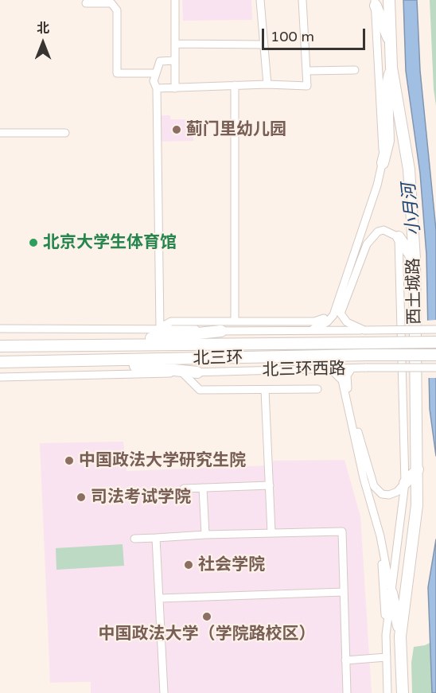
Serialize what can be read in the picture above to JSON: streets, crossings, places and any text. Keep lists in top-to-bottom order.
{
  "streets": {
    "highway": ["西土城路", "北三环"],
    "street": ["北三环西路"]
  },
  "water": ["小月河"],
  "places": [
    "蓟门里幼儿园",
    "北京大学生体育馆",
    "中国政法大学研究生院",
    "司法考试学院",
    "社会学院",
    "中国政法大学（学院路校区）"
  ],
  "scale_bar": "100 m",
  "north": "top"
}
